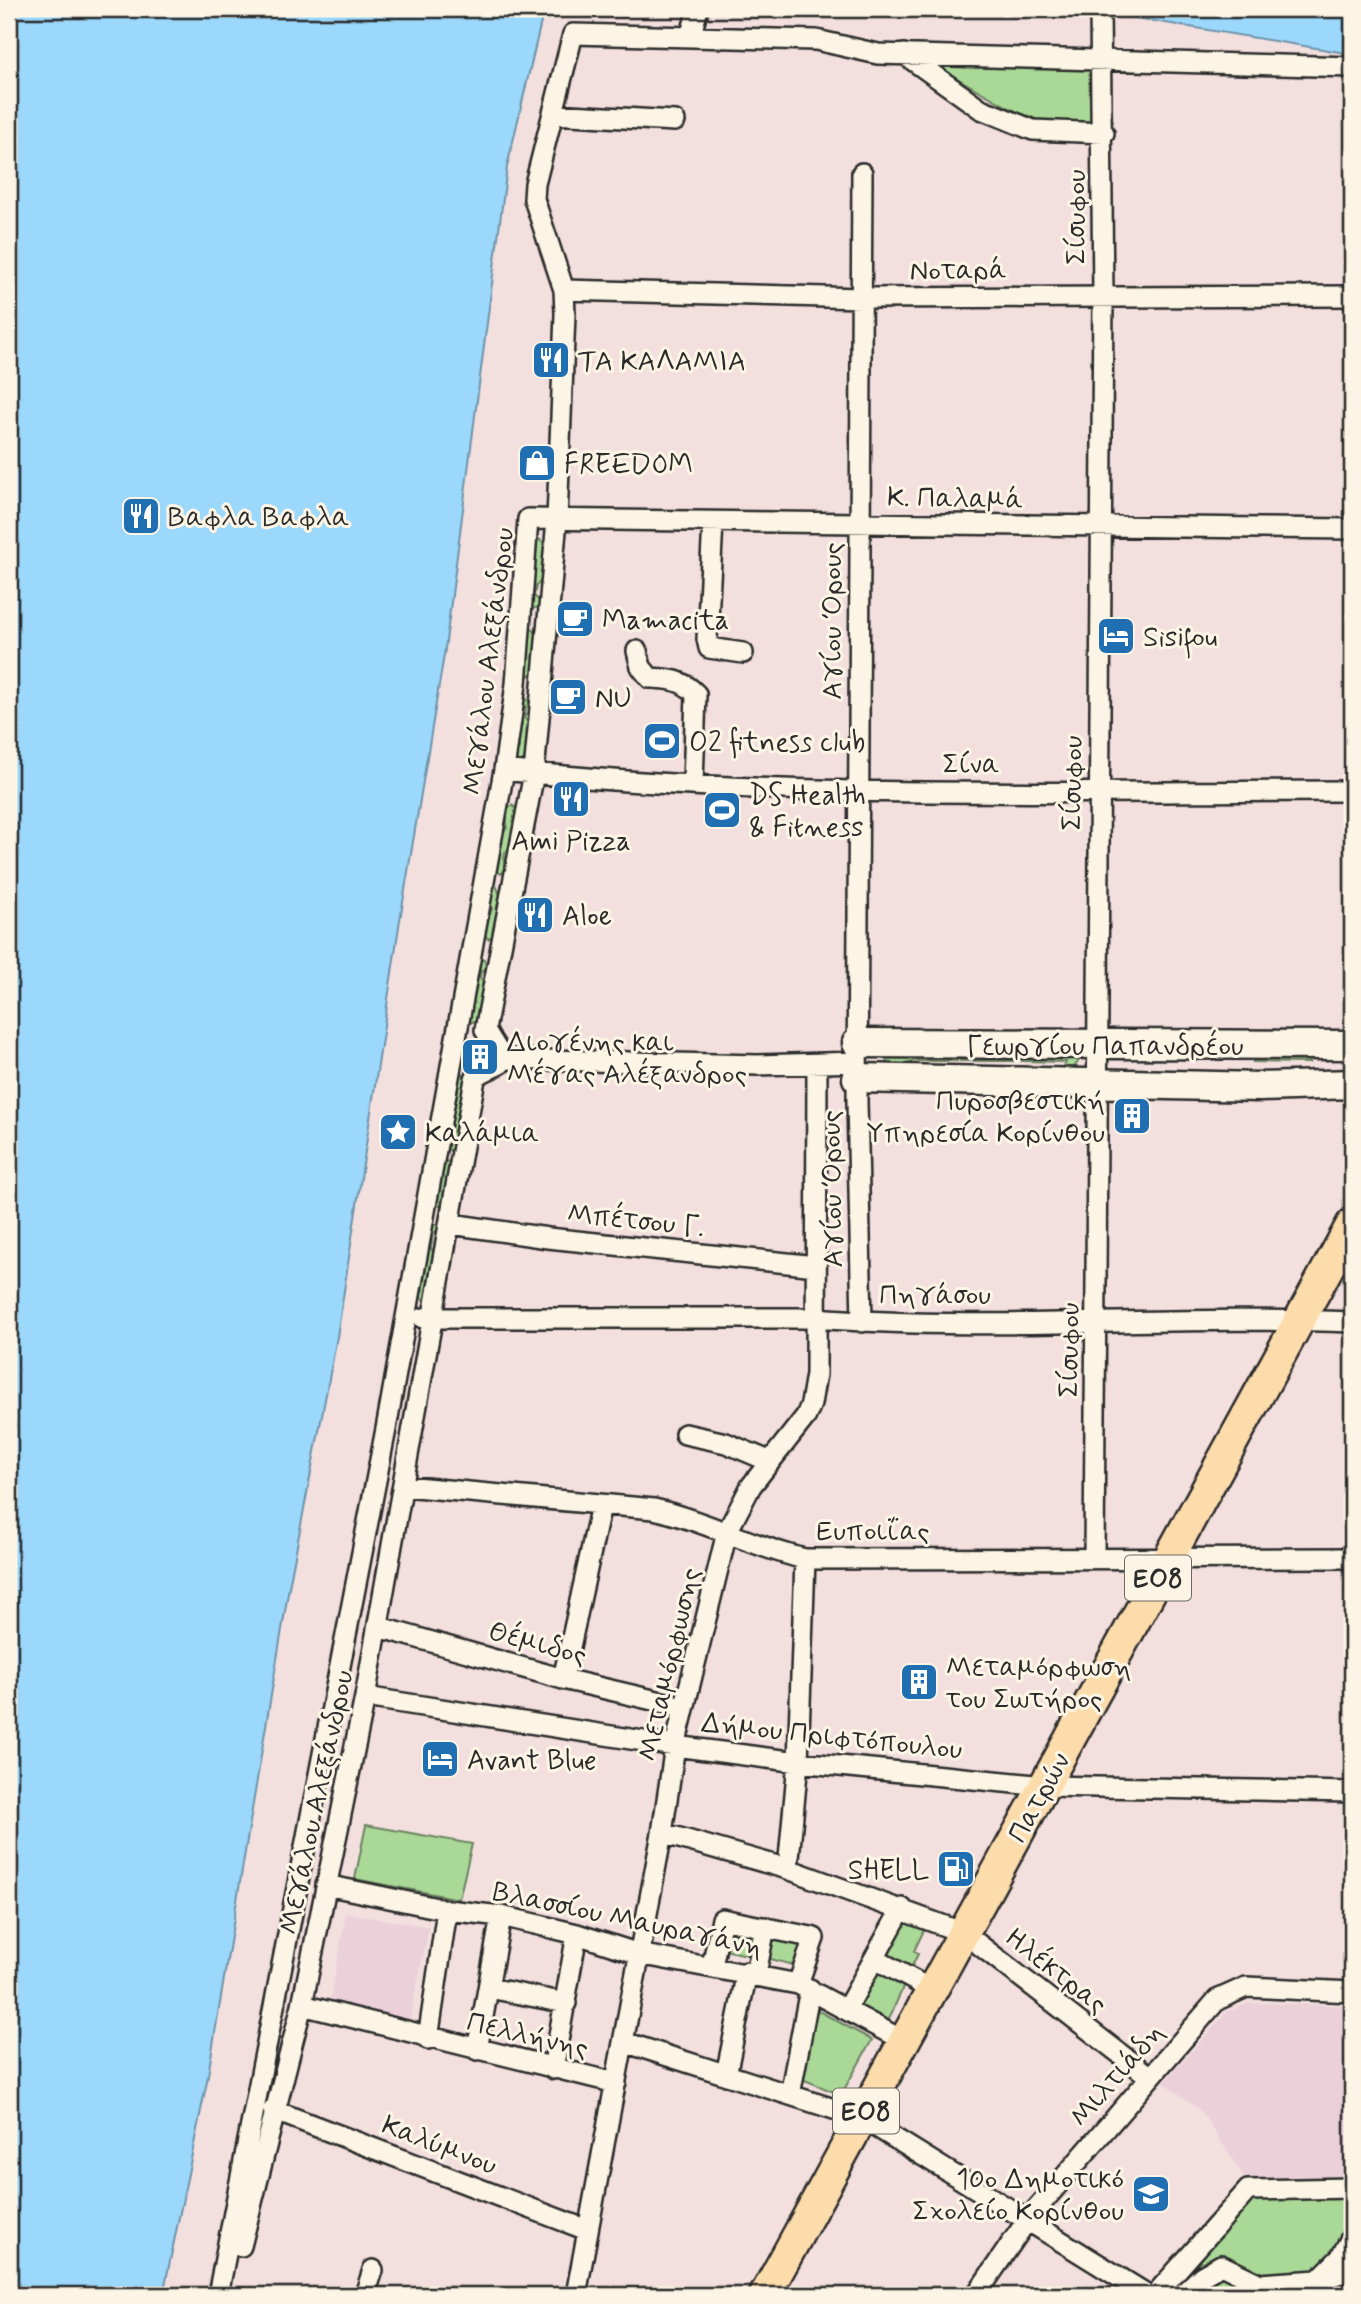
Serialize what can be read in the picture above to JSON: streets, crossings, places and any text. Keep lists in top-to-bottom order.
{
  "streets": {
    "main road": ["ΕΟ8", "Πατρών"],
    "street": [
      "Σίσυφου",
      "Νοταρά",
      "Κ. Παλαμά",
      "Αγίου Όρους",
      "Μεγάλου Αλεξάνδρου",
      "Σίνα",
      "Γεωργίου Παπανδρέου",
      "Μπέτσου Γ.",
      "Πηγάσου",
      "Ευποιΐας",
      "Θέμιδος",
      "Μεταμόρφωσης",
      "Δήμου Πριφτόπουλου",
      "Βλασσίου Μαυραγάνη",
      "Ηλέκτρας",
      "Πελλήνης",
      "Μιλτιάδη",
      "Καλύμνου"
    ]
  },
  "crossings": [
    ["Σίσυφου", "Νοταρά"],
    ["Σίσυφου", "Κ. Παλαμά"],
    ["Σίσυφου", "Σίνα"],
    ["Σίσυφου", "Γεωργίου Παπανδρέου"],
    ["Σίσυφου", "Πηγάσου"],
    ["Σίσυφου", "Ευποιΐας"],
    ["Νοταρά", "Αγίου Όρους"],
    ["Νοταρά", "Μεγάλου Αλεξάνδρου"],
    ["Κ. Παλαμά", "Αγίου Όρους"],
    ["Κ. Παλαμά", "Μεγάλου Αλεξάνδρου"],
    ["Αγίου Όρους", "Σίνα"],
    ["Αγίου Όρους", "Γεωργίου Παπανδρέου"],
    ["Αγίου Όρους", "Πηγάσου"],
    ["Μεγάλου Αλεξάνδρου", "Σίνα"],
    ["Μεγάλου Αλεξάνδρου", "Γεωργίου Παπανδρέου"],
    ["Μεγάλου Αλεξάνδρου", "Μπέτσου Γ."],
    ["Μεγάλου Αλεξάνδρου", "Πηγάσου"],
    ["Μεγάλου Αλεξάνδρου", "Ευποιΐας"],
    ["Μεγάλου Αλεξάνδρου", "Θέμιδος"],
    ["Μεγάλου Αλεξάνδρου", "Δήμου Πριφτόπουλου"],
    ["Μεγάλου Αλεξάνδρου", "Βλασσίου Μαυραγάνη"],
    ["Μεγάλου Αλεξάνδρου", "Πελλήνης"],
    ["Μεγάλου Αλεξάνδρου", "Καλύμνου"],
    ["Γεωργίου Παπανδρέου", "Μεταμόρφωσης"],
    ["Μπέτσου Γ.", "Μεταμόρφωσης"],
    ["Πηγάσου", "Μεταμόρφωσης"],
    ["Πηγάσου", "Πατρών"],
    ["Ευποιΐας", "Μεταμόρφωσης"],
    ["Ευποιΐας", "Πατρών"],
    ["Θέμιδος", "Μεταμόρφωσης"],
    ["Μεταμόρφωσης", "Δήμου Πριφτόπουλου"],
    ["Μεταμόρφωσης", "Βλασσίου Μαυραγάνη"],
    ["Μεταμόρφωσης", "Ηλέκτρας"],
    ["Μεταμόρφωσης", "Πελλήνης"],
    ["Μεταμόρφωσης", "Καλύμνου"],
    ["Δήμου Πριφτόπουλου", "Πατρών"],
    ["Πατρών", "Βλασσίου Μαυραγάνη"],
    ["Πατρών", "Ηλέκτρας"],
    ["Βλασσίου Μαυραγάνη", "Πελλήνης"],
    ["Ηλέκτρας", "Μιλτιάδη"]
  ],
  "places": {
    "restaurant": [
      "ΤΑ ΚΑΛΑΜΙΑ",
      "Βαφλα Βαφλα",
      "Ami Pizza",
      "Aloe"
    ],
    "shop": ["FREEDOM"],
    "cafe": ["Mamacita", "NU"],
    "hotel": ["Sisifou", "Avant Blue"],
    "sports": ["O2 fitness club", "DS Health & Fitness"],
    "building": ["Διογένης και Μέγας Αλέξανδρος", "Πυροσβεστική Υπηρεσία Κορίνθου", "Μεταμόρφωση του Σωτήρος"],
    "place": ["Καλάμια"],
    "fuel station": ["SHELL"],
    "school or university": ["10ο Δημοτικό Σχολείο Κορίνθου"]
  }
}
